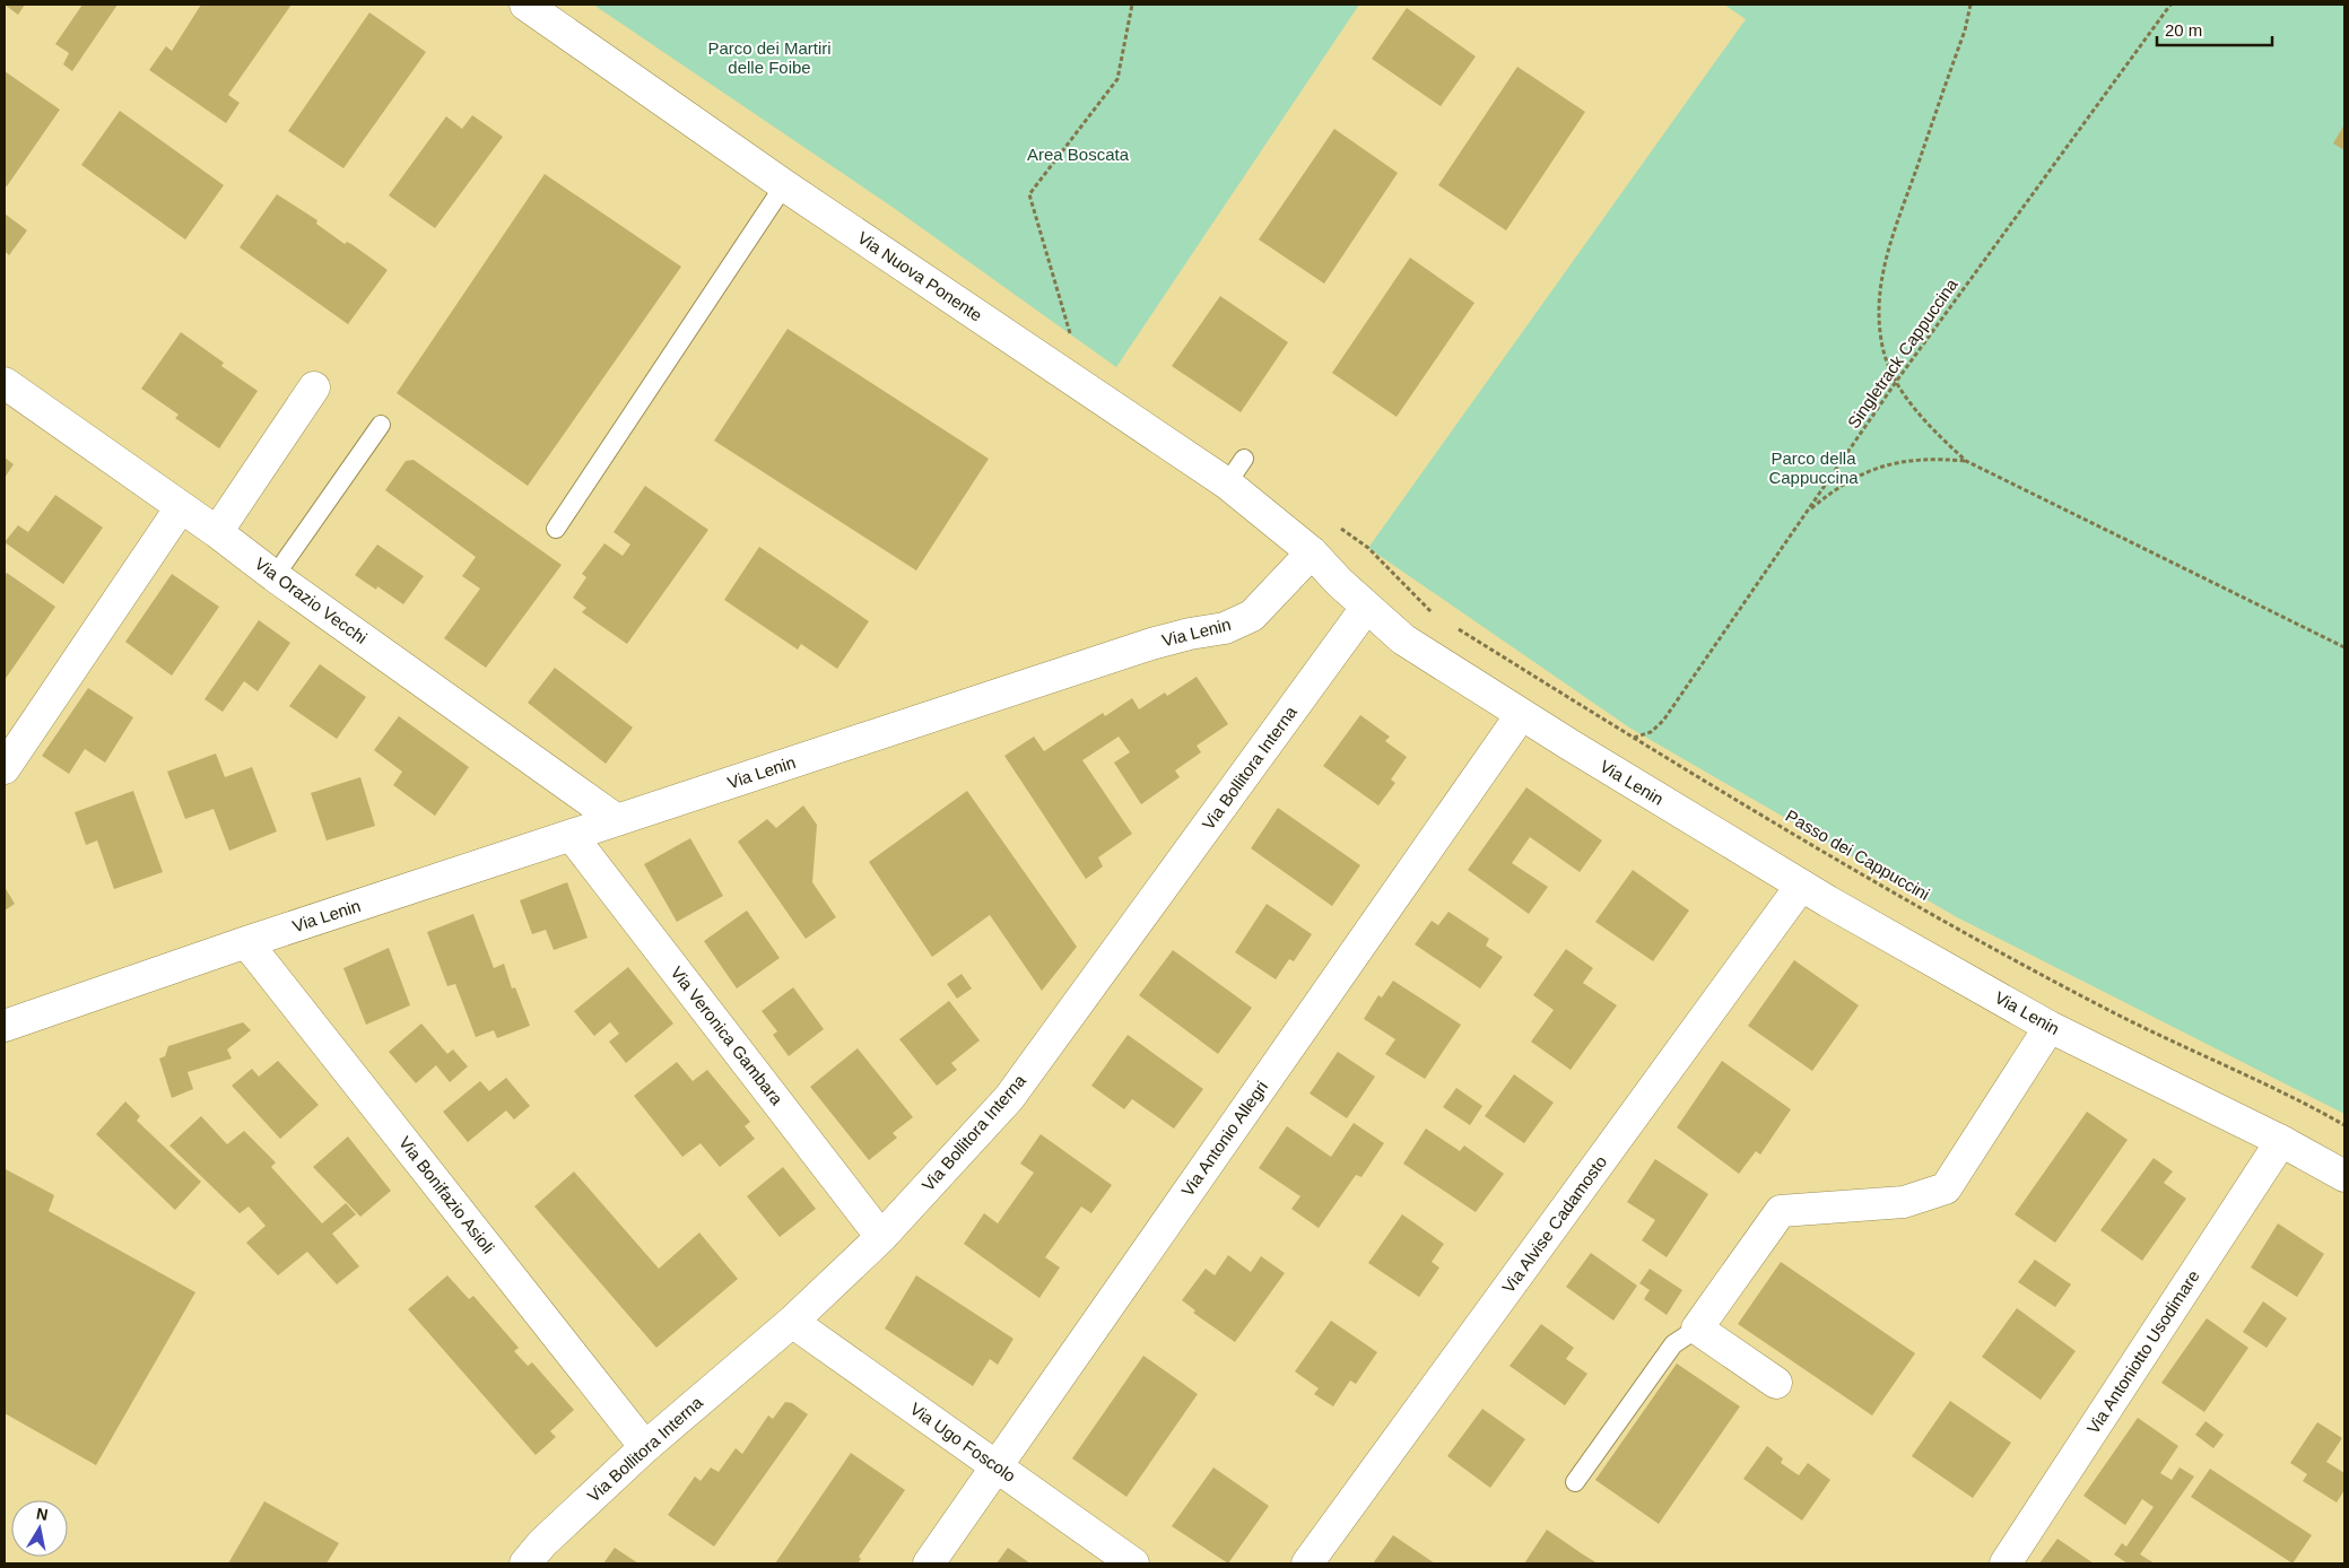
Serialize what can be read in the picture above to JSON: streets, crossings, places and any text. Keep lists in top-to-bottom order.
{
  "streets": {
    "street": [
      "Via Nuova Ponente",
      "Via Orazio Vecchi",
      "Via Lenin",
      "Via Bollitora Interna",
      "Via Veronica Gambara",
      "Via Antonio Allegri",
      "Via Bonifazio Asioli",
      "Via Alvise Cadamosto",
      "Via Antoniotto Usodimare",
      "Via Ugo Foscolo"
    ],
    "path": ["Singletrack Cappuccina", "Passo dei Cappuccini"]
  },
  "crossings": [
    ["Via Nuova Ponente", "Via Lenin"],
    ["Singletrack Cappuccina", "Passo dei Cappuccini"],
    ["Via Orazio Vecchi", "Via Lenin"],
    ["Via Lenin", "Via Bollitora Interna"],
    ["Via Lenin", "Via Veronica Gambara"],
    ["Via Lenin", "Via Antonio Allegri"],
    ["Via Lenin", "Via Bonifazio Asioli"],
    ["Via Lenin", "Via Alvise Cadamosto"],
    ["Via Lenin", "Via Antoniotto Usodimare"],
    ["Via Bollitora Interna", "Via Veronica Gambara"],
    ["Via Bollitora Interna", "Via Bonifazio Asioli"],
    ["Via Bollitora Interna", "Via Ugo Foscolo"],
    ["Via Antonio Allegri", "Via Ugo Foscolo"]
  ],
  "parks": ["Parco dei Martiri delle Foibe", "Area Boscata", "Parco della Cappuccina"],
  "scale_bar": "20 m",
  "north": "top"
}
